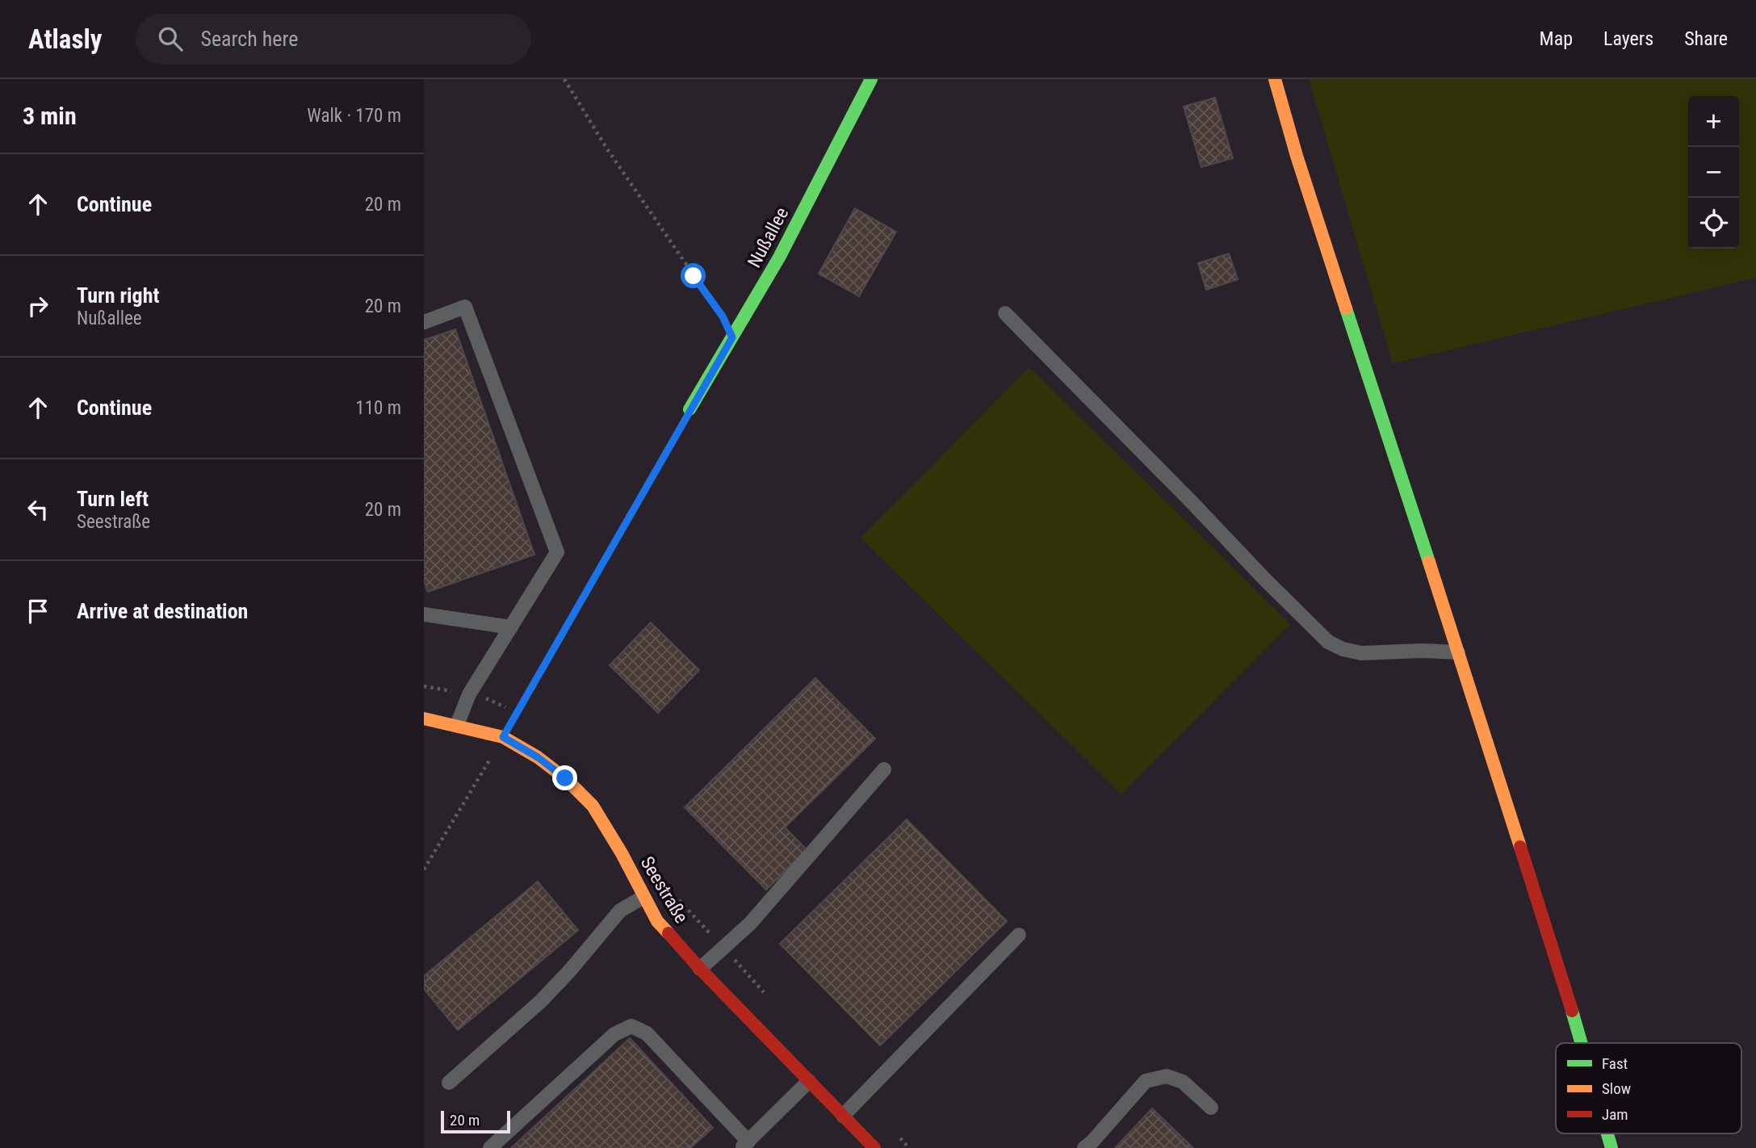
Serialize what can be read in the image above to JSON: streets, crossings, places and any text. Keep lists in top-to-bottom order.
{
  "streets": {
    "street": ["Nußallee", "Seestraße"]
  },
  "legend": ["Fast", "Slow", "Jam"],
  "scale_bar": "20 m",
  "page": {
    "header": "Atlasly",
    "search": "Search here",
    "nav": ["Map", "Layers", "Share"],
    "heading": ["3 min", "Walk · 170 m"],
    "map_buttons": ["+", "−"],
    "list": [
      ["Continue", "20 m"],
      ["Turn right", "Nußallee", "20 m"],
      ["Continue", "110 m"],
      ["Turn left", "Seestraße", "20 m"],
      "Arrive at destination"
    ],
    "scale": "20 m"
  }
}
